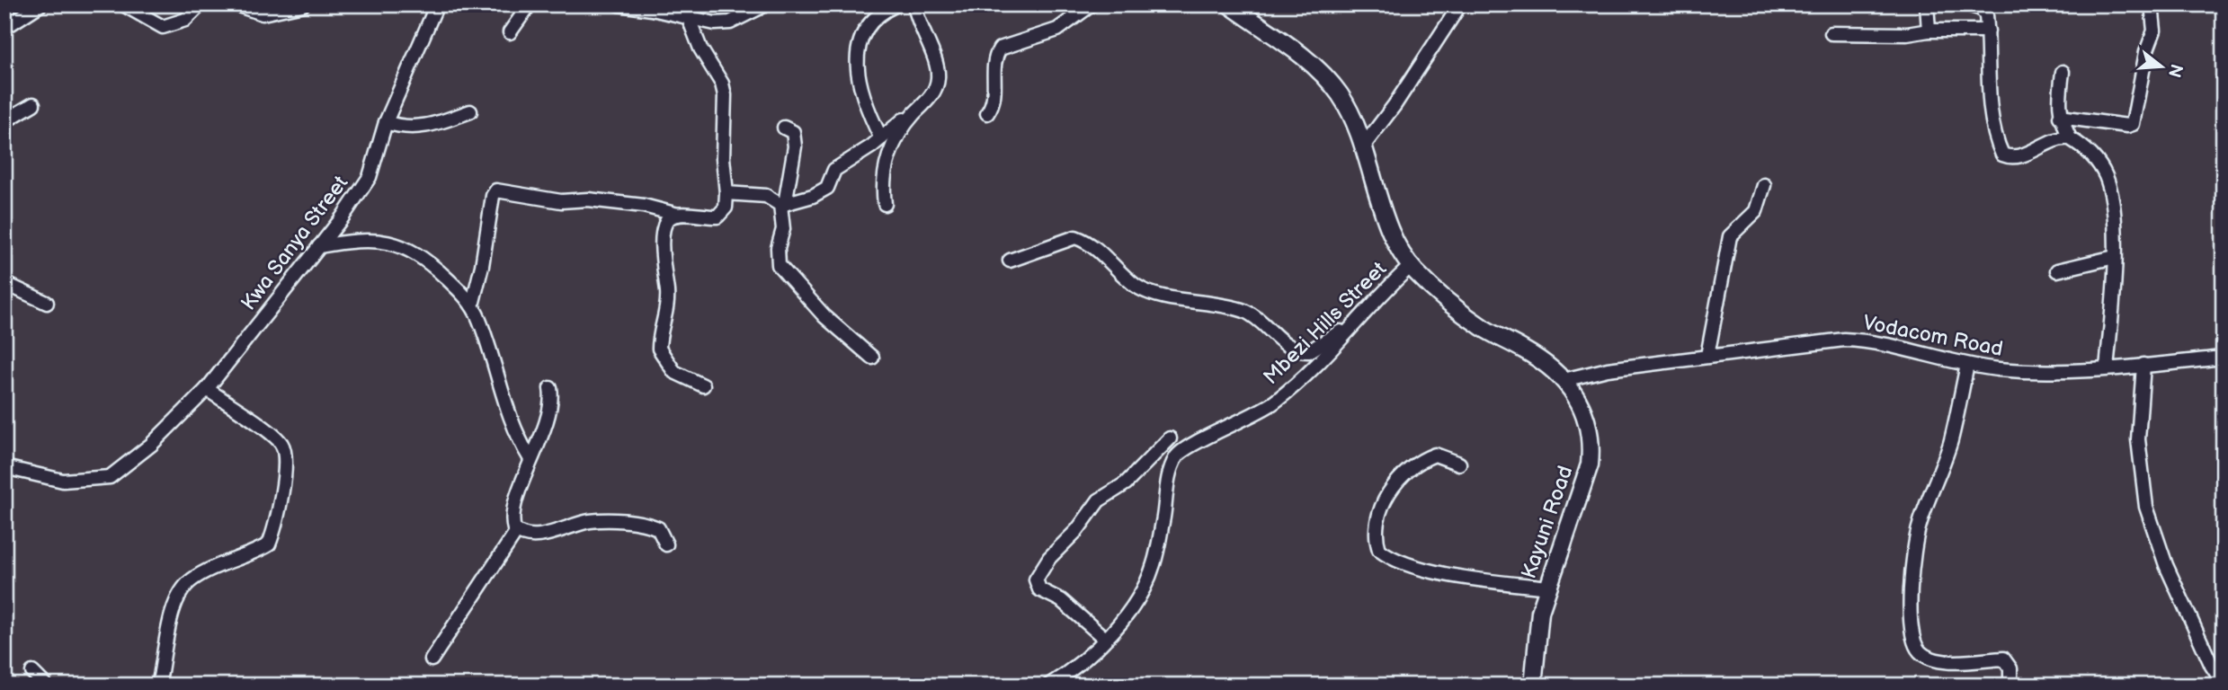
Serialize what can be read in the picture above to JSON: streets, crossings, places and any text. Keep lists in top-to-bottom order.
{
  "streets": {
    "street": [
      "Kwa Sanya Street",
      "Mbezi Hills Street",
      "Vodacom Road",
      "Kayuni Road"
    ]
  },
  "crossings": [
    ["Mbezi Hills Street", "Kayuni Road"],
    ["Vodacom Road", "Kayuni Road"]
  ],
  "north": "right"
}
